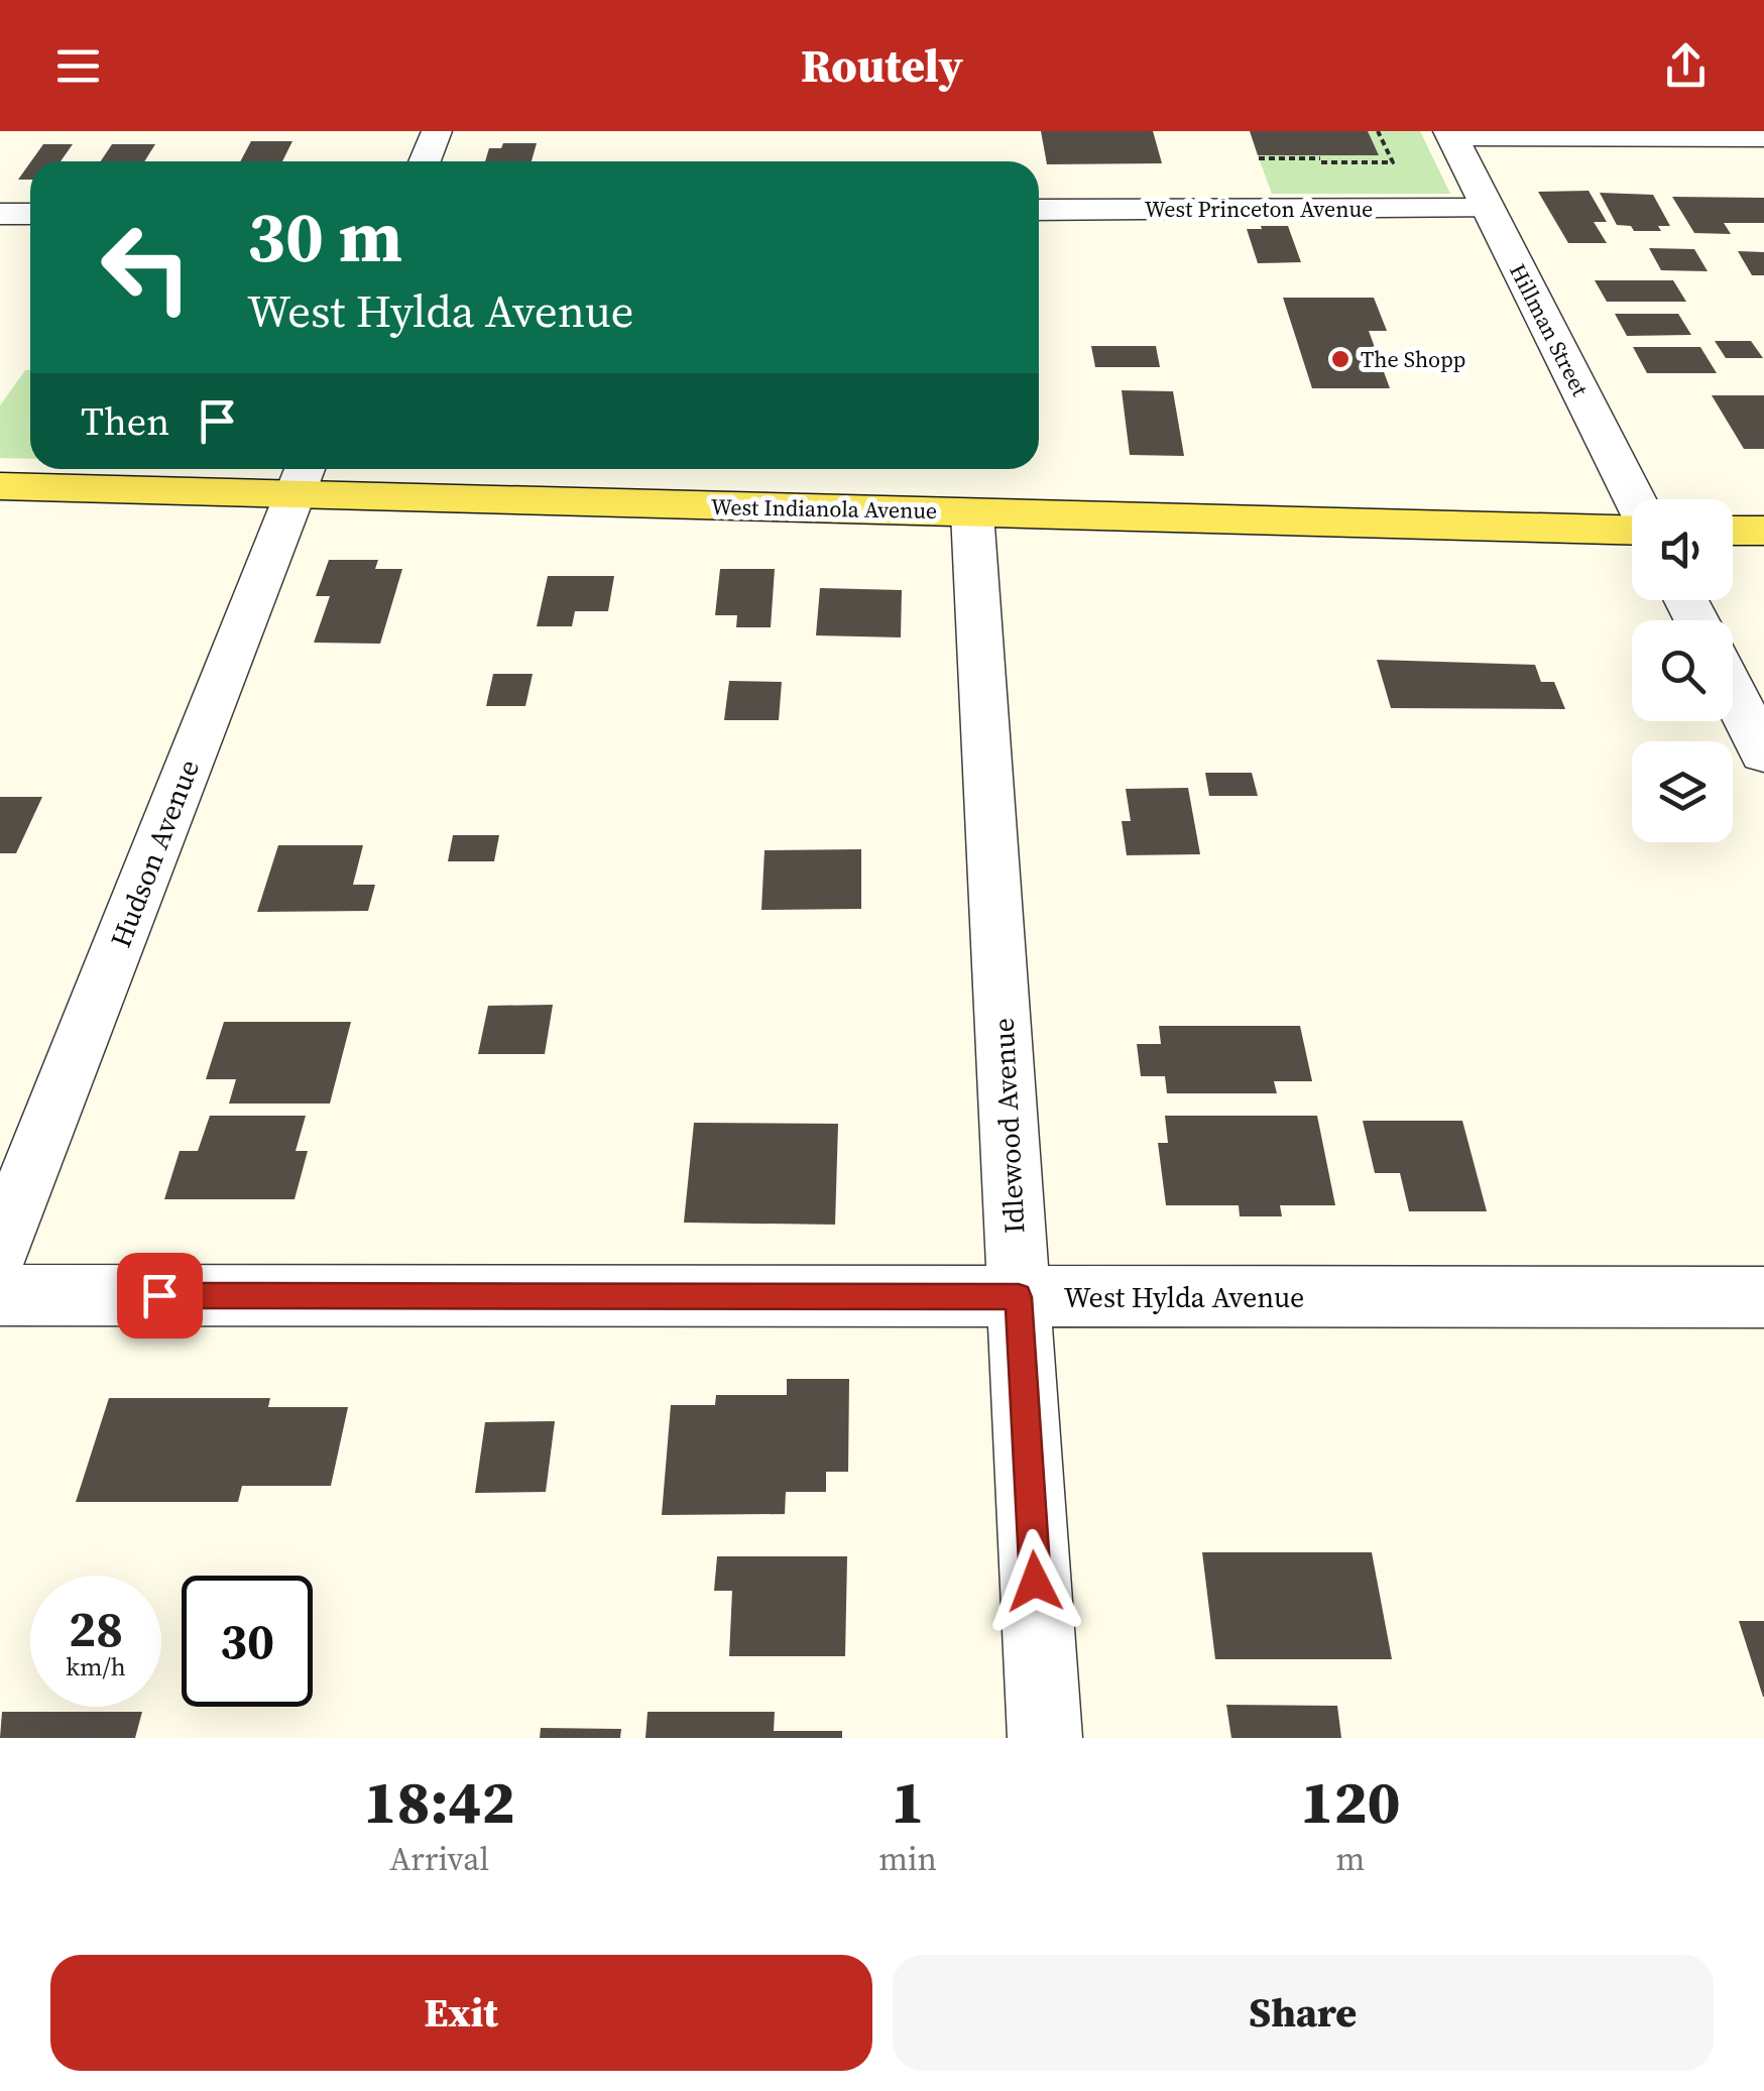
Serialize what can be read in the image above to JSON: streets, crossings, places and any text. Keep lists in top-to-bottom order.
{
  "streets": {
    "main road": ["West Indianola Avenue"],
    "street": [
      "West Princeton Avenue",
      "Hillman Street",
      "Hudson Avenue",
      "Idlewood Avenue",
      "West Hylda Avenue"
    ]
  },
  "crossings": [
    ["West Princeton Avenue", "Hillman Street"],
    ["West Indianola Avenue", "Hudson Avenue"],
    ["West Indianola Avenue", "Idlewood Avenue"],
    ["Idlewood Avenue", "West Hylda Avenue"]
  ],
  "places": ["The Shopp"],
  "page": {
    "header": "Routely",
    "turn": ["30 m", "West Hylda Avenue"],
    "then": "Then",
    "speed": "28 km/h",
    "limit": "30",
    "eta": [
      "18:42",
      "Arrival",
      "1",
      "min",
      "120",
      "m"
    ],
    "buttons": ["Exit", "Share"]
  }
}
